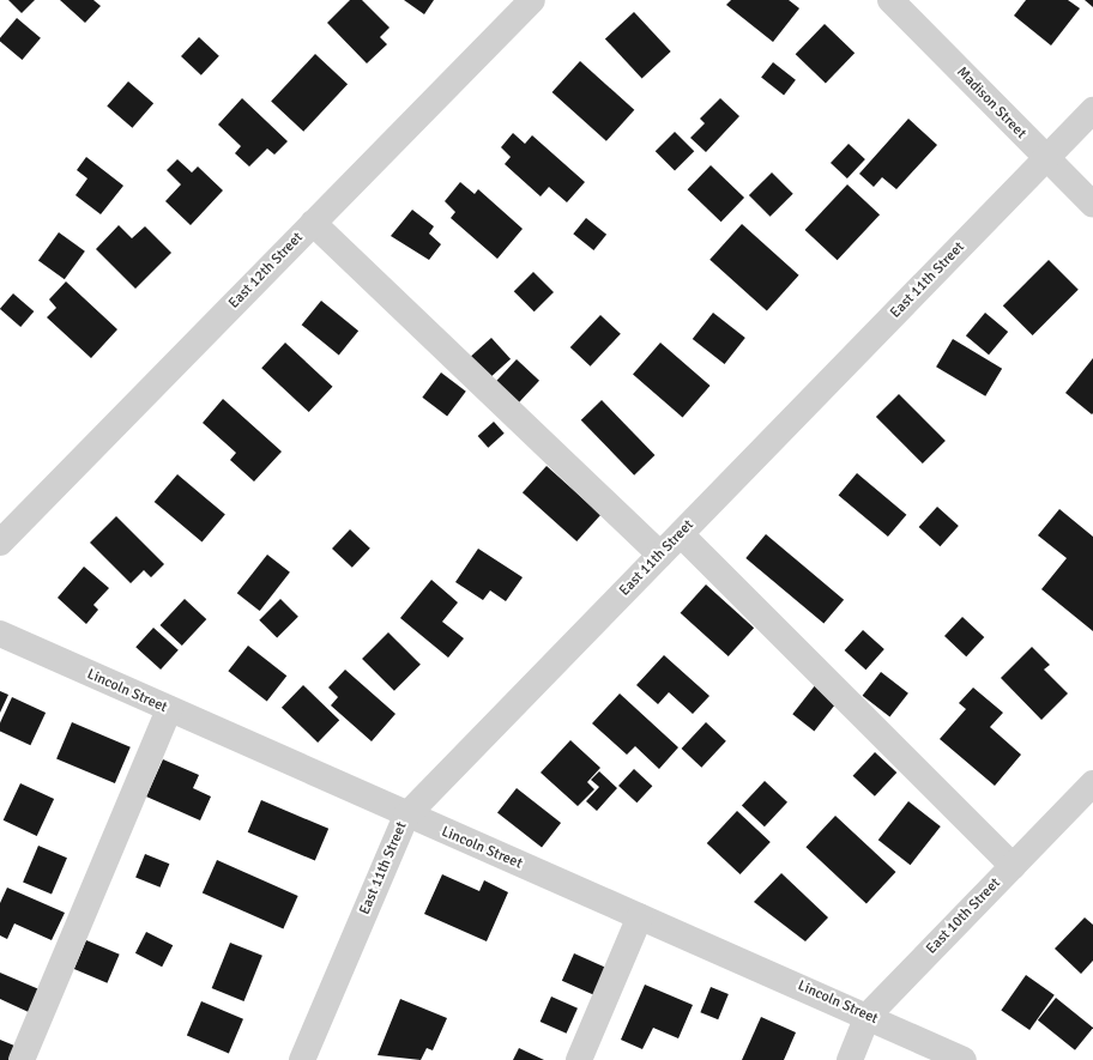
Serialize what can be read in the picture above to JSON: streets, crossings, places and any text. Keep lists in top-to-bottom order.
{
  "streets": {
    "street": [
      "Madison Street",
      "East 12th Street",
      "East 11th Street",
      "Lincoln Street",
      "East 10th Street"
    ]
  },
  "crossings": [
    ["Madison Street", "East 11th Street"],
    ["East 11th Street", "Lincoln Street"],
    ["Lincoln Street", "East 10th Street"]
  ]
}
